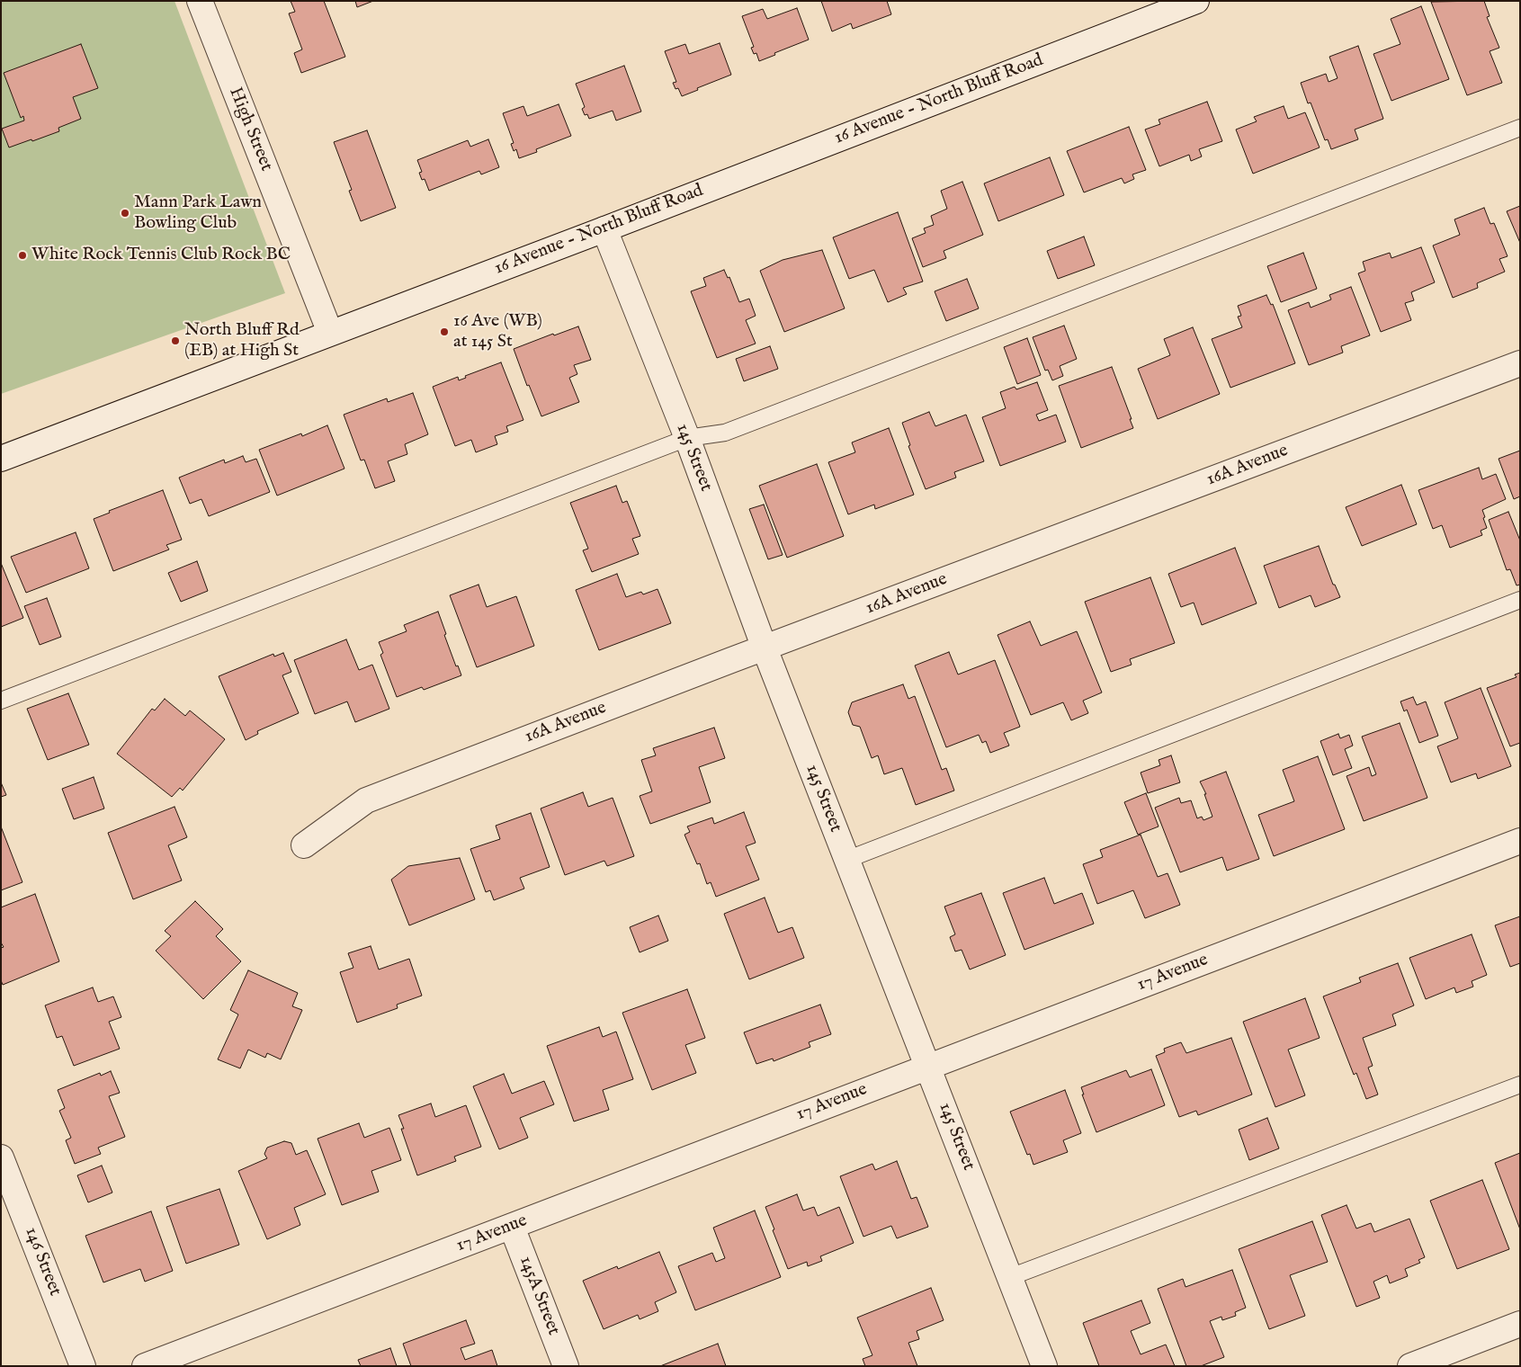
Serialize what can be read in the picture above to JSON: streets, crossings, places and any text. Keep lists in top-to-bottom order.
{
  "streets": {
    "street": [
      "16 Avenue - North Bluff Road",
      "High Street",
      "145 Street",
      "16A Avenue",
      "17 Avenue",
      "146 Street",
      "145A Street"
    ]
  },
  "crossings": [
    ["16 Avenue - North Bluff Road", "High Street"],
    ["16 Avenue - North Bluff Road", "145 Street"],
    ["145 Street", "16A Avenue"],
    ["145 Street", "17 Avenue"],
    ["17 Avenue", "145A Street"]
  ],
  "places": [
    "Mann Park Lawn Bowling Club",
    "White Rock Tennis Club Rock BC",
    "16 Ave (WB) at 145 St",
    "North Bluff Rd (EB) at High St"
  ]
}
